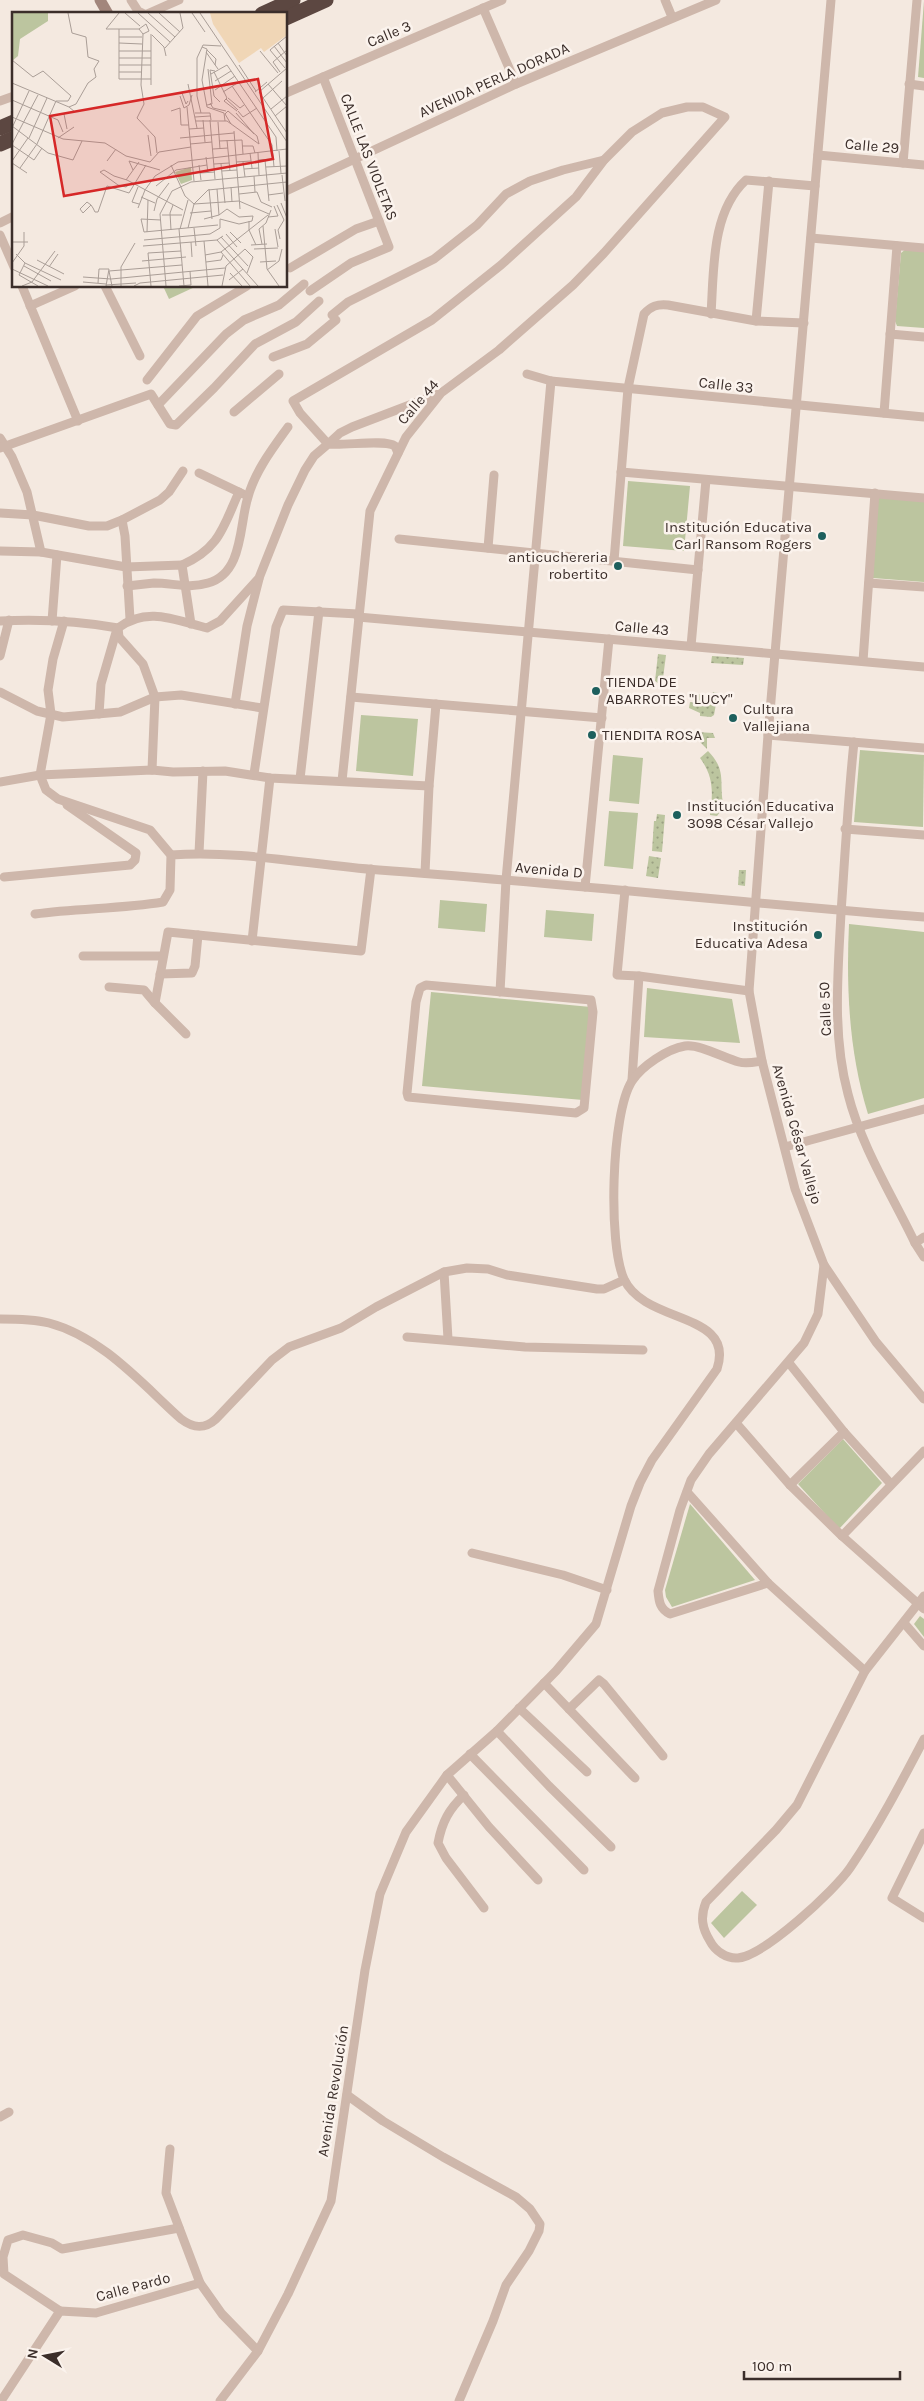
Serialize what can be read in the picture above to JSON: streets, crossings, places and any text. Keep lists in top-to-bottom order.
{
  "streets": {
    "street": [
      "Calle 3",
      "AVENIDA PERLA DORADA",
      "Calle 29",
      "CALLE LAS VIOLETAS",
      "Calle 33",
      "Calle 44",
      "Calle 43",
      "Avenida D",
      "Calle 50",
      "Avenida César Vallejo",
      "Avenida Revolución",
      "Calle Pardo"
    ]
  },
  "crossings": [
    ["Calle 3", "CALLE LAS VIOLETAS"],
    ["AVENIDA PERLA DORADA", "CALLE LAS VIOLETAS"],
    ["Calle 29", "Avenida César Vallejo"],
    ["Calle 33", "Avenida César Vallejo"],
    ["Calle 44", "Calle 43"],
    ["Calle 43", "Avenida César Vallejo"],
    ["Avenida D", "Calle 50"],
    ["Avenida D", "Avenida César Vallejo"]
  ],
  "places": [
    "Institución Educativa Carl Ransom Rogers",
    "anticuchereria robertito",
    "TIENDA DE ABARROTES \"LUCY\"",
    "Cultura Vallejiana",
    "TIENDITA ROSA",
    "Institución Educativa 3098 César Vallejo",
    "Institución Educativa Adesa"
  ],
  "scale_bar": "100 m",
  "north": "left"
}
